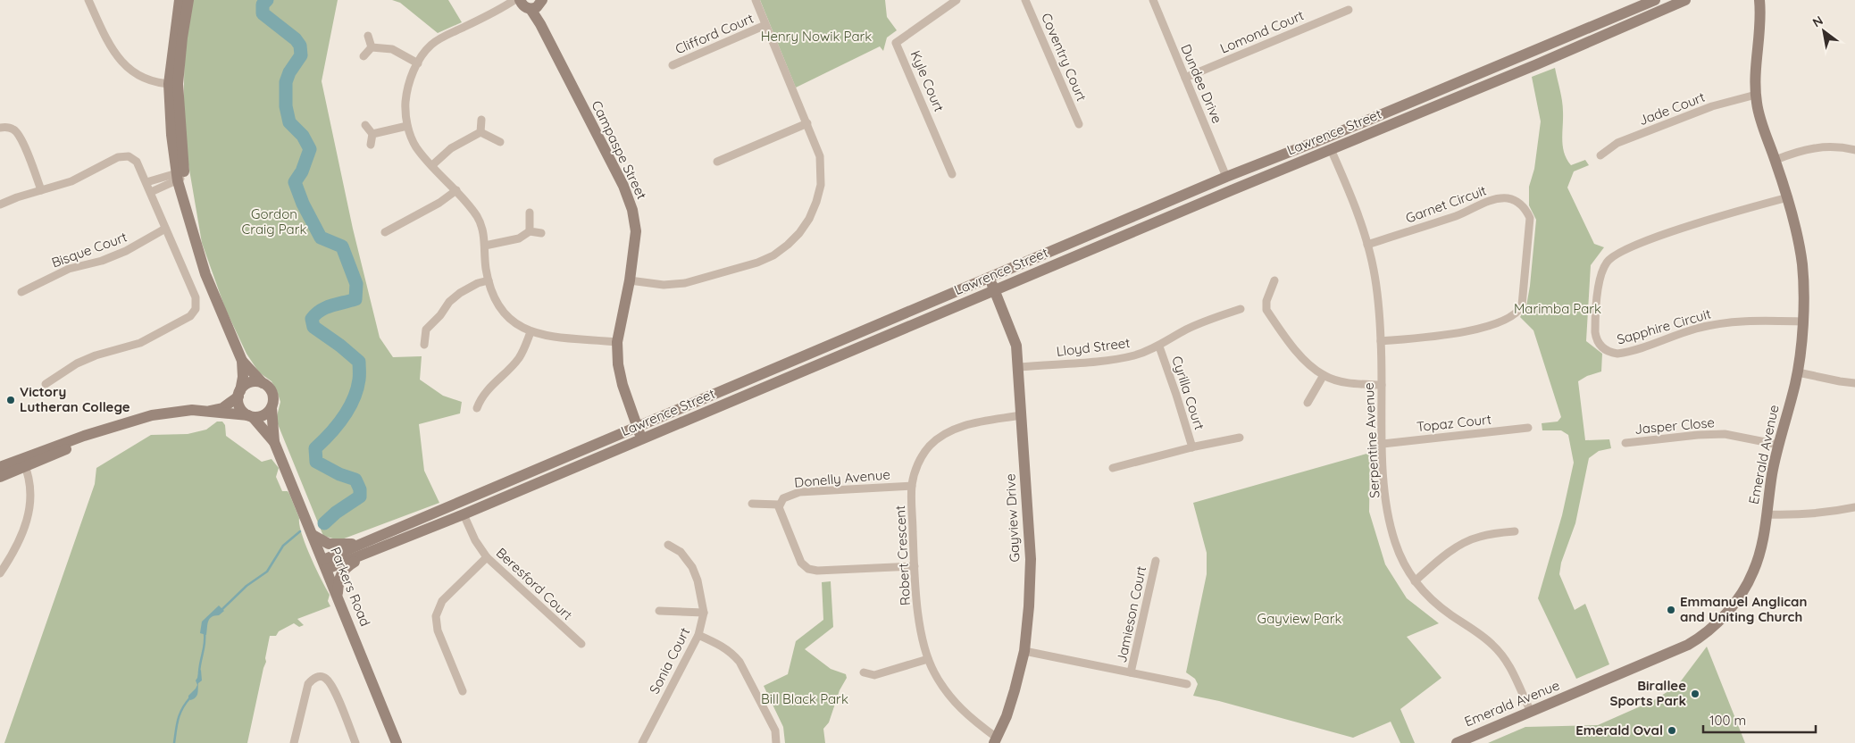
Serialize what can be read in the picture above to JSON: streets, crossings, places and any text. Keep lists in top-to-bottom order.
{
  "streets": {
    "main road": [
      "Lawrence Street",
      "Campaspe Street",
      "Emerald Avenue",
      "Gayview Drive",
      "Parkers Road"
    ],
    "street": [
      "Lomond Court",
      "Clifford Court",
      "Coventry Court",
      "Kyle Court",
      "Dundee Drive",
      "Jade Court",
      "Garnet Circuit",
      "Bisque Court",
      "Sapphire Circuit",
      "Lloyd Street",
      "Cyrilla Court",
      "Topaz Court",
      "Jasper Close",
      "Serpentine Avenue",
      "Donelly Avenue",
      "Robert Crescent",
      "Beresford Court",
      "Jamieson Court",
      "Sonia Court"
    ]
  },
  "crossings": [
    ["Lomond Court", "Dundee Drive"],
    ["Dundee Drive", "Lawrence Street"],
    ["Jade Court", "Emerald Avenue"],
    ["Lawrence Street", "Campaspe Street"],
    ["Lawrence Street", "Serpentine Avenue"],
    ["Lawrence Street", "Gayview Drive"],
    ["Lawrence Street", "Beresford Court"],
    ["Lawrence Street", "Parkers Road"],
    ["Garnet Circuit", "Serpentine Avenue"],
    ["Sapphire Circuit", "Emerald Avenue"],
    ["Lloyd Street", "Cyrilla Court"],
    ["Lloyd Street", "Gayview Drive"],
    ["Topaz Court", "Serpentine Avenue"],
    ["Jasper Close", "Emerald Avenue"],
    ["Serpentine Avenue", "Emerald Avenue"],
    ["Donelly Avenue", "Robert Crescent"],
    ["Gayview Drive", "Robert Crescent"],
    ["Gayview Drive", "Jamieson Court"]
  ],
  "parks": [
    "Henry Nowik Park",
    "Gordon Craig Park",
    "Marimba Park",
    "Gayview Park",
    "Bill Black Park"
  ],
  "places": [
    "Victory Lutheran College",
    "Emmanuel Anglican and Uniting Church",
    "Birallee Sports Park",
    "Emerald Oval"
  ],
  "scale_bar": "100 m",
  "north": "top left"
}
